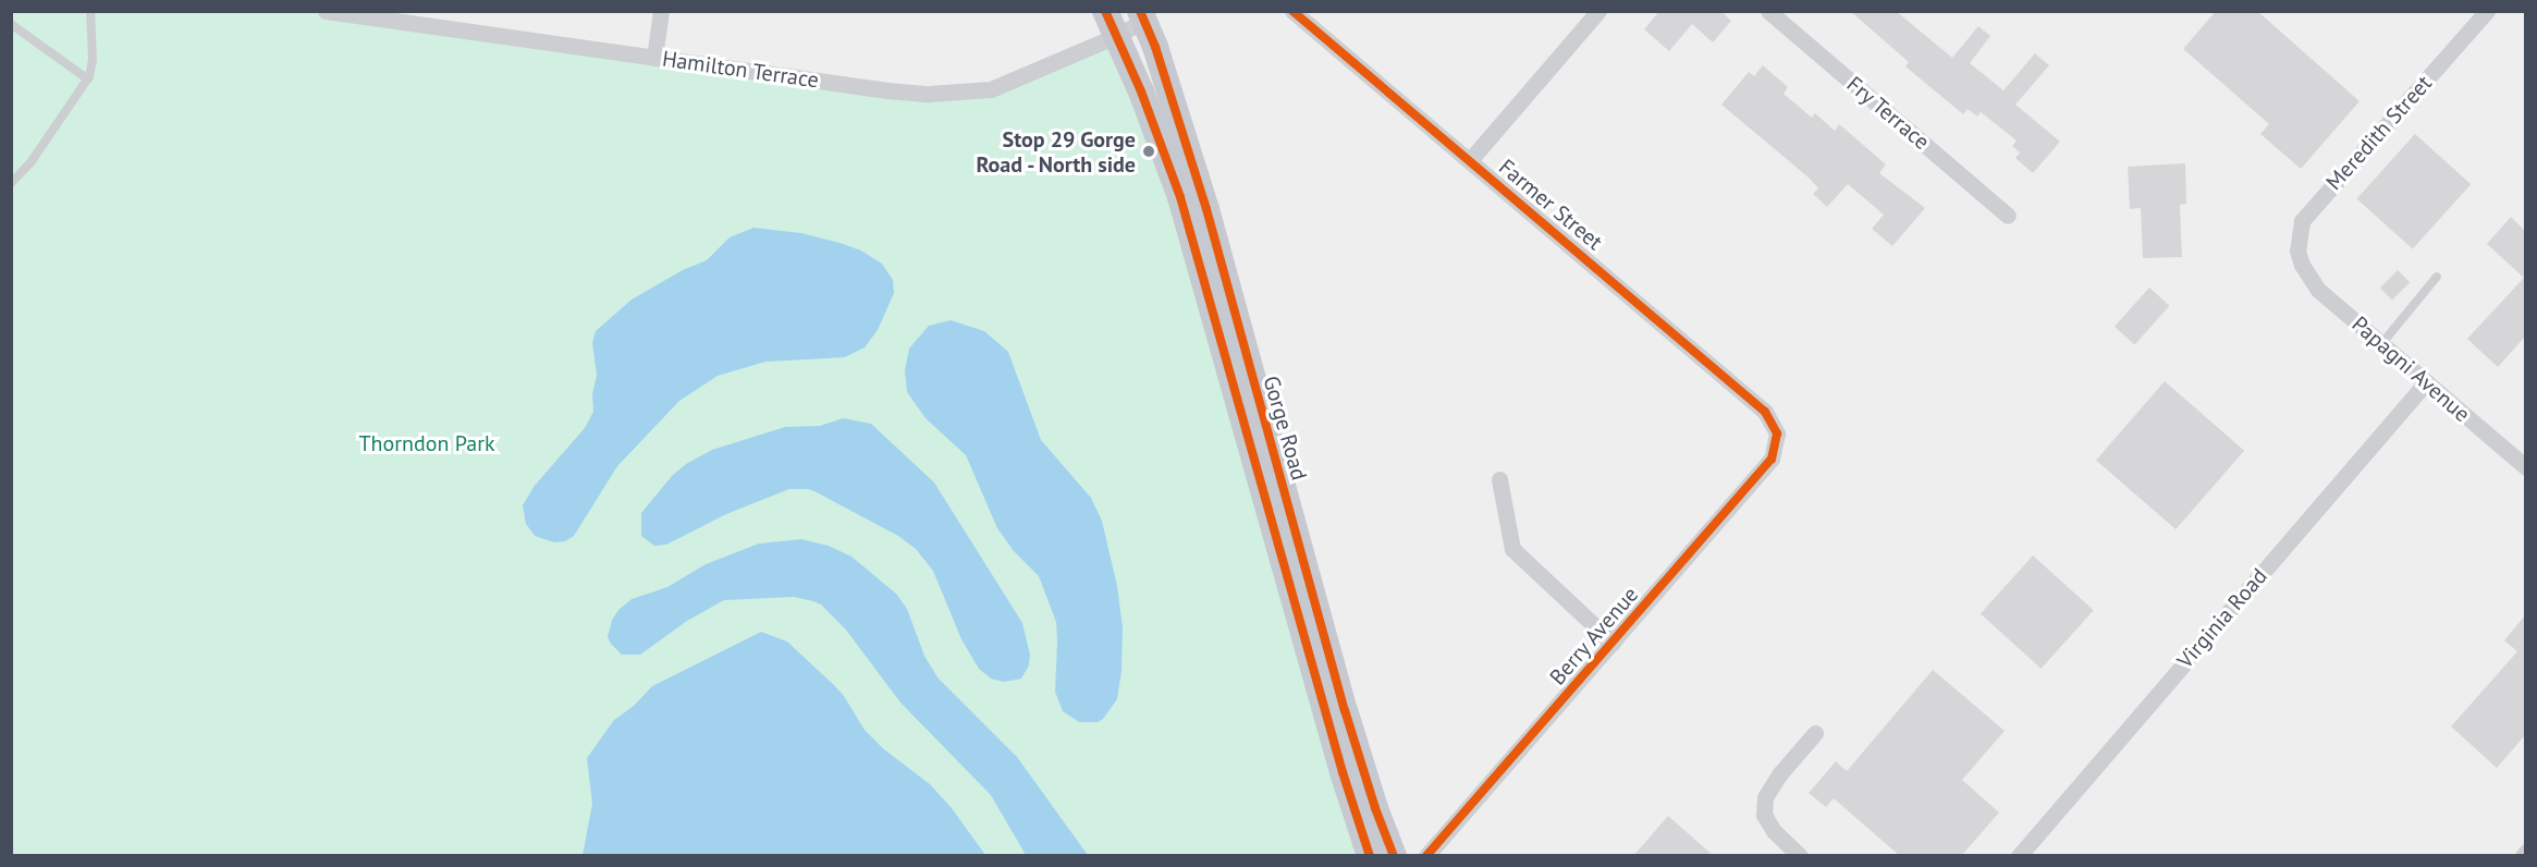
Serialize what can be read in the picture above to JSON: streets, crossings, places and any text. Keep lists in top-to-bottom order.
{
  "streets": {
    "main road": ["Gorge Road"],
    "street": [
      "Hamilton Terrace",
      "Fry Terrace",
      "Meredith Street",
      "Farmer Street",
      "Papagni Avenue",
      "Virginia Road",
      "Berry Avenue"
    ]
  },
  "crossings": [
    ["Hamilton Terrace", "Gorge Road"],
    ["Meredith Street", "Papagni Avenue"],
    ["Farmer Street", "Berry Avenue"],
    ["Papagni Avenue", "Virginia Road"]
  ],
  "parks": ["Thorndon Park"],
  "places": ["Stop 29 Gorge Road - North side"]
}
